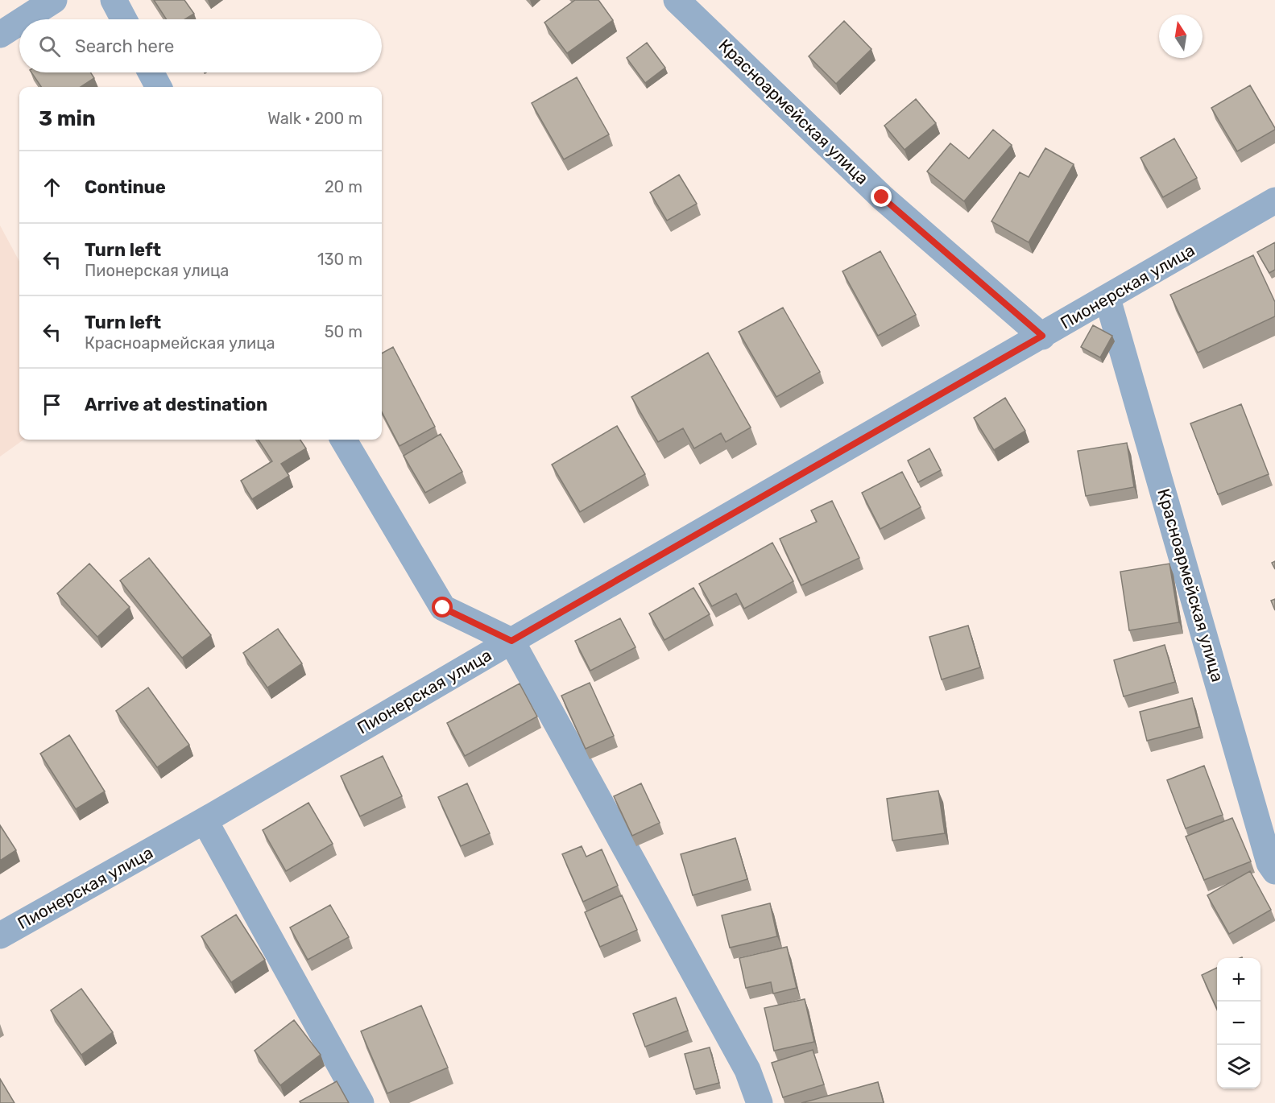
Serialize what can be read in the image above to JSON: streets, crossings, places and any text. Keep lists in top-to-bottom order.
{
  "streets": {
    "street": ["Красноармейская улица", "Пионерская улица"]
  },
  "crossings": [
    ["Красноармейская улица", "Пионерская улица"]
  ],
  "north": "top",
  "page": {
    "search": "Search here",
    "heading": ["3 min", "Walk · 200 m"],
    "list": [
      ["Continue", "20 m"],
      ["Turn left", "Пионерская улица", "130 m"],
      ["Turn left", "Красноармейская улица", "50 m"],
      "Arrive at destination"
    ],
    "map_buttons": ["+", "−"]
  }
}
